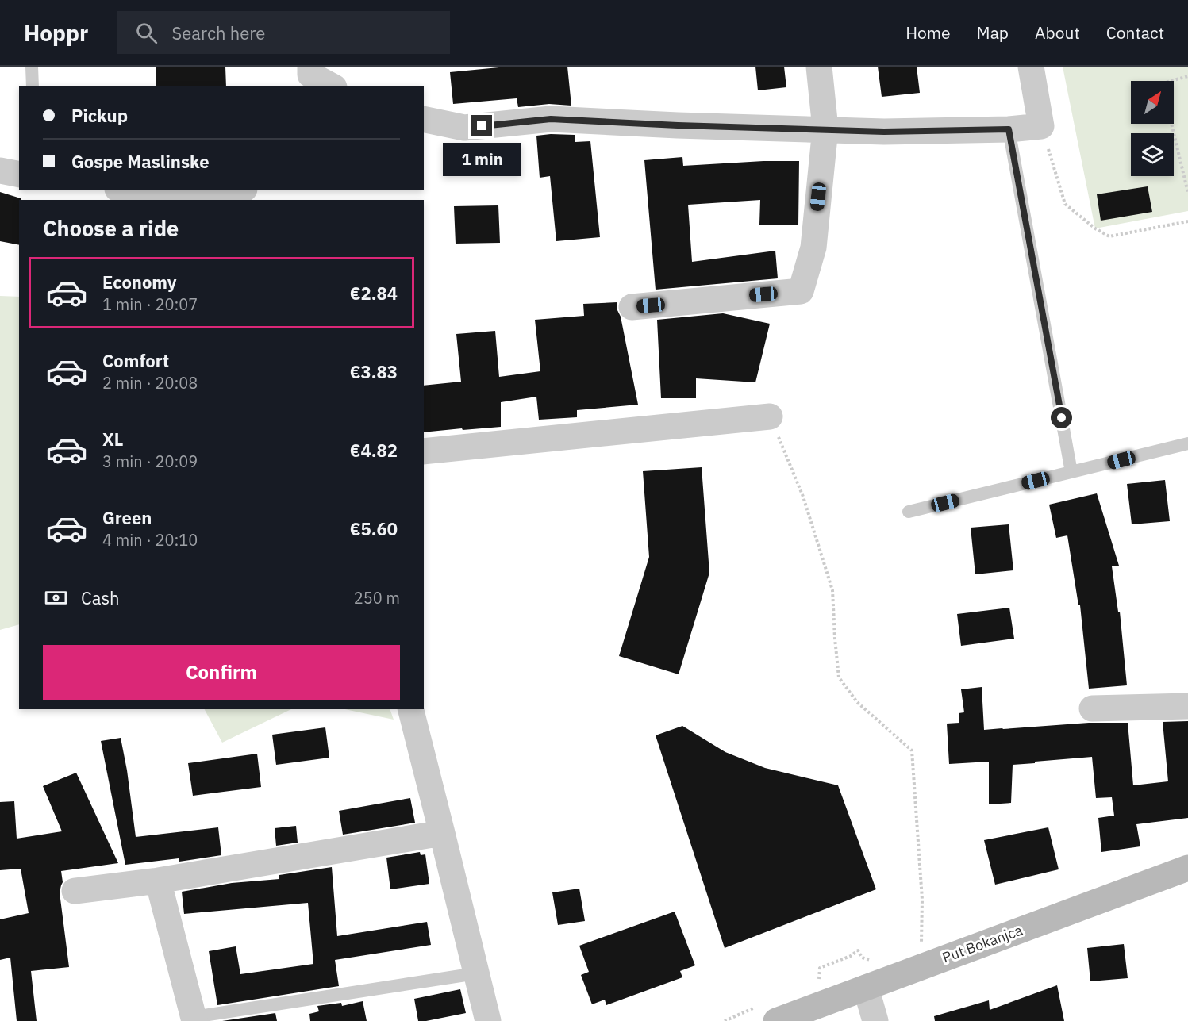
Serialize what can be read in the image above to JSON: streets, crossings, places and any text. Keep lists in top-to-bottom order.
{
  "streets": {
    "main road": ["Put Bokanjca"]
  },
  "north": "top right",
  "page": {
    "header": "Hoppr",
    "search": "Search here",
    "nav": [
      "Home",
      "Map",
      "About",
      "Contact"
    ],
    "banner": ["Pickup", "Gospe Maslinske"],
    "bubble": "1 min",
    "heading": "Choose a ride",
    "list": [
      {
        "name": "Economy",
        "note": "1 min · 20:07",
        "value": "€2.84"
      },
      {
        "name": "Comfort",
        "note": "2 min · 20:08",
        "value": "€3.83"
      },
      {
        "name": "XL",
        "note": "3 min · 20:09",
        "value": "€4.82"
      },
      {
        "name": "Green",
        "note": "4 min · 20:10",
        "value": "€5.60"
      }
    ],
    "pay": ["Cash", "250 m"],
    "buttons": "Confirm"
  }
}
